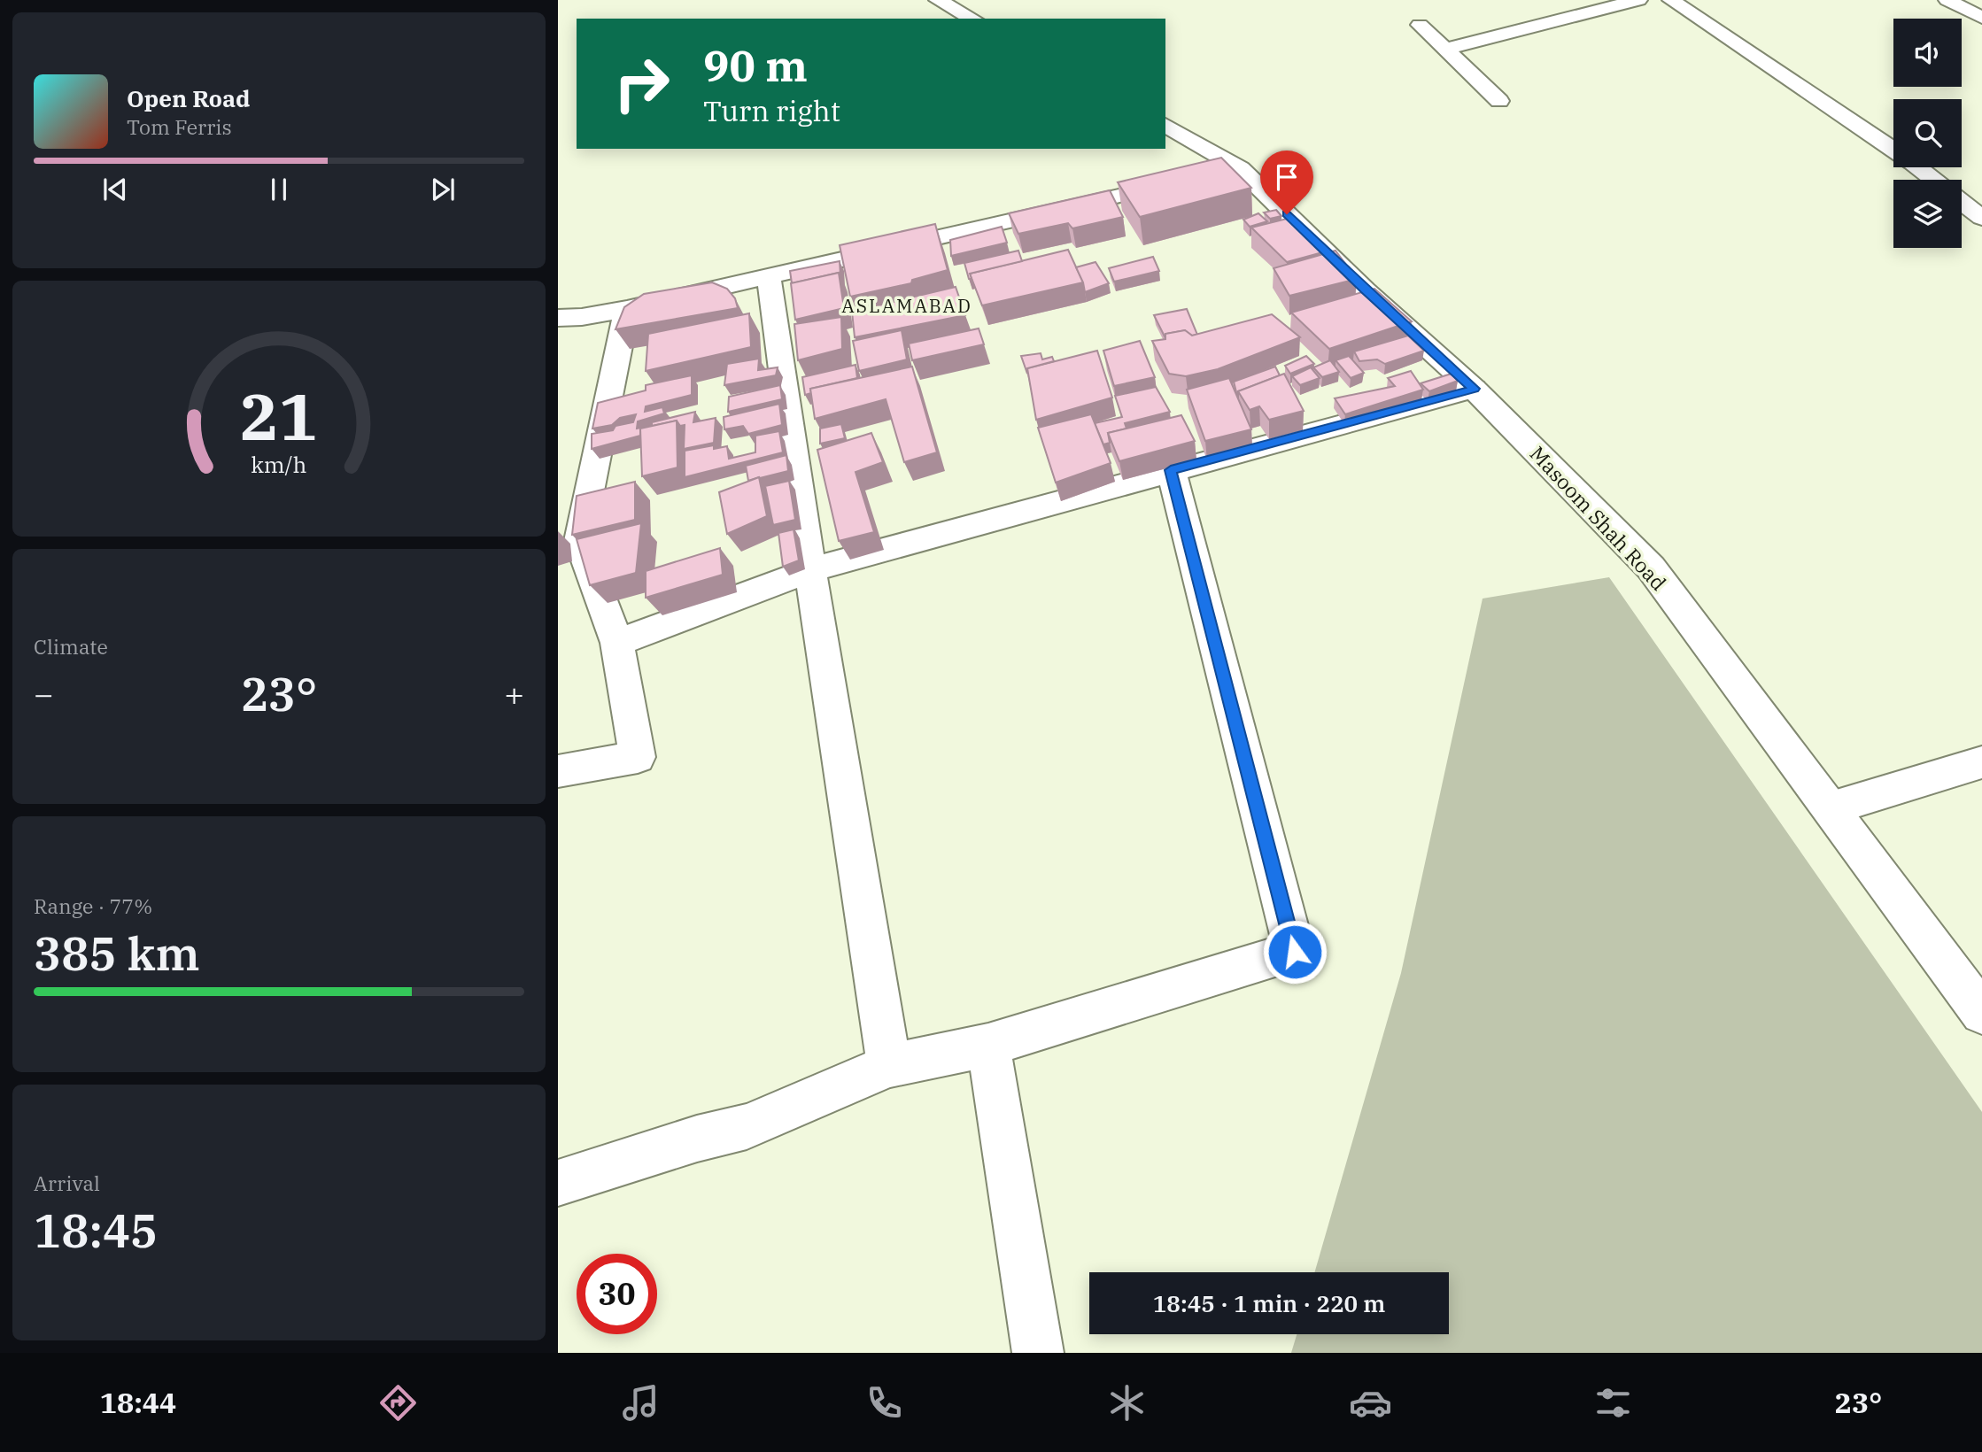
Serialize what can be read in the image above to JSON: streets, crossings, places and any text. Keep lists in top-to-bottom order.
{
  "streets": {
    "street": ["Masoom Shah Road"]
  },
  "districts": ["ASLAMABAD"],
  "page": {
    "turn": ["90 m", "Turn right"],
    "song": ["Open Road", "Tom Ferris"],
    "tile": [
      "Climate",
      ["Range · 77%", "385 km"],
      ["Arrival", "18:45"]
    ],
    "heat": ["−", "23°", "+"],
    "limit": "30",
    "trip": "18:45 · 1 min · 220 m",
    "tabs": ["18:44", "23°"],
    "gauge": ["21", "km/h"]
  }
}
